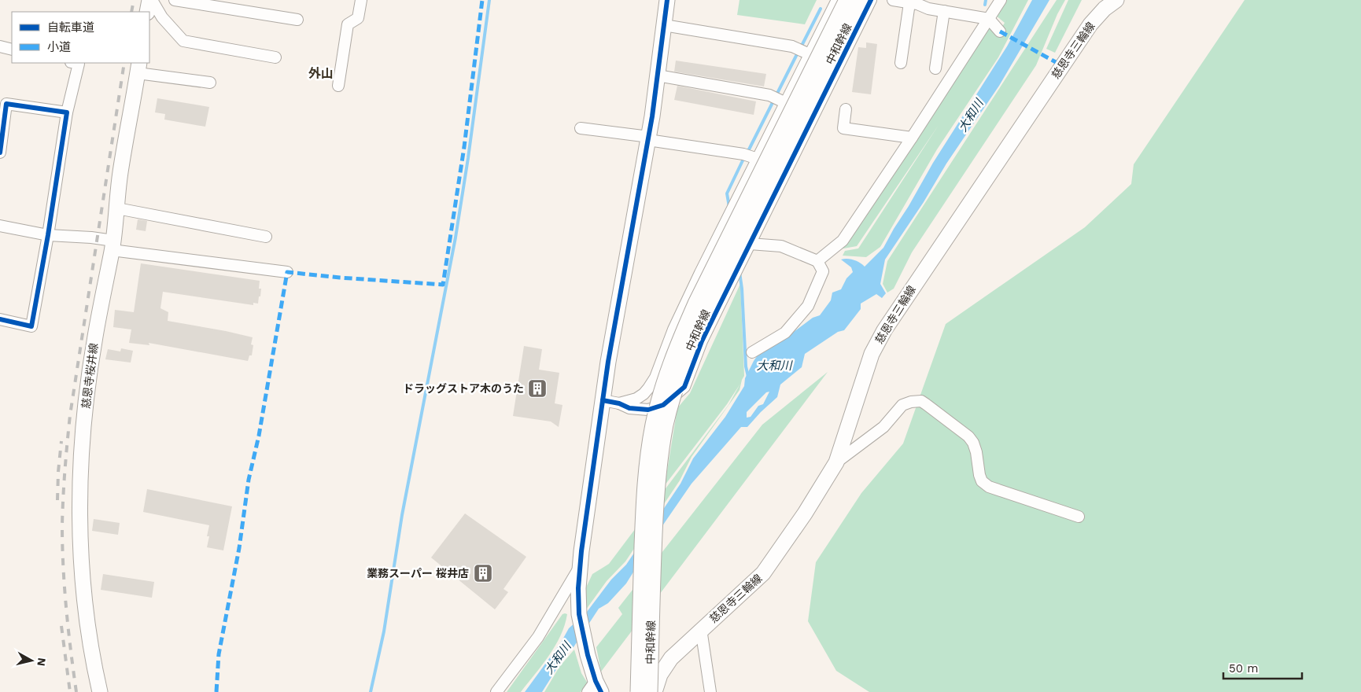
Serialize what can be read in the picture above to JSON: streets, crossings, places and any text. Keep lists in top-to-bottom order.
{
  "streets": {
    "main road": ["中和幹線", "慈恩寺三輪線", "慈恩寺桜井線"]
  },
  "districts": ["外山"],
  "water": ["大和川"],
  "places": {
    "building": ["ドラッグストア木のうた", "業務スーパー 桜井店"]
  },
  "legend": ["自転車道", "小道"],
  "scale_bar": "50 m",
  "north": "right"
}
